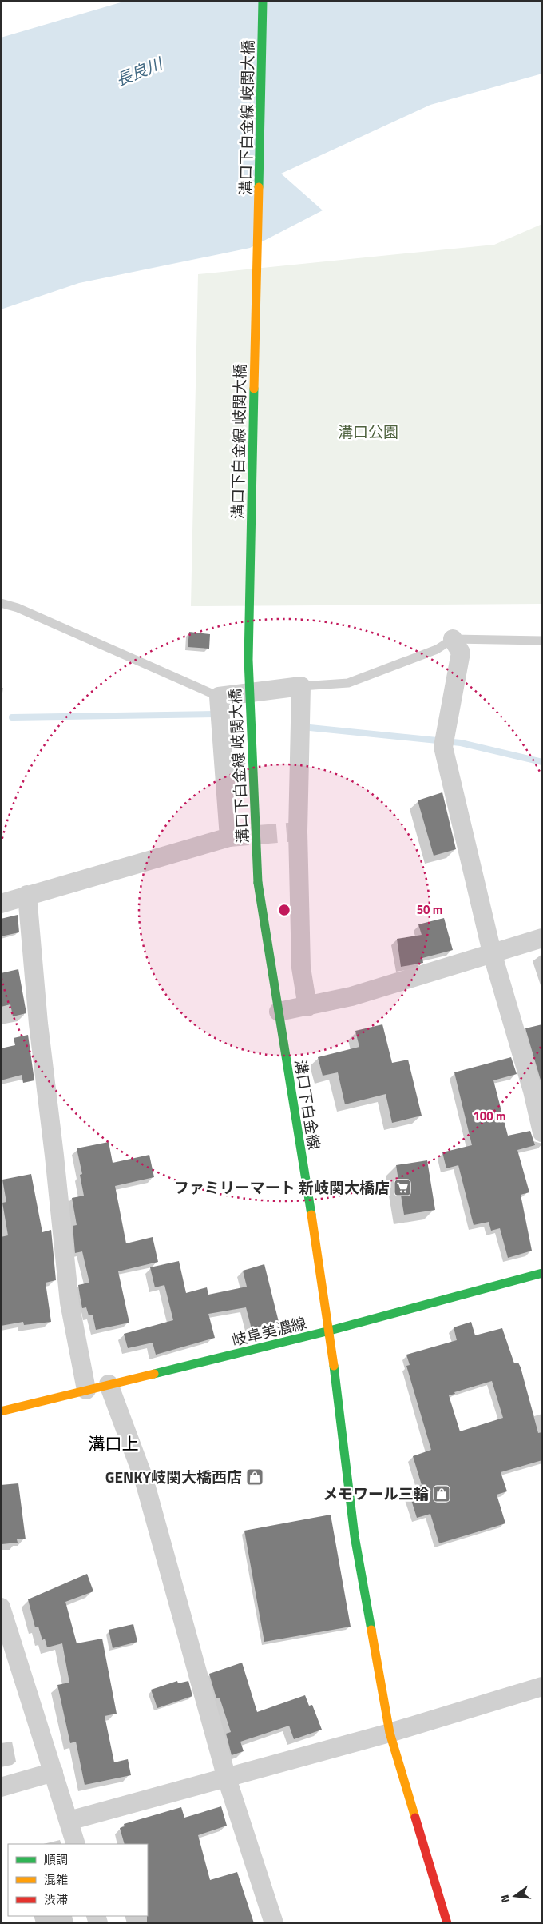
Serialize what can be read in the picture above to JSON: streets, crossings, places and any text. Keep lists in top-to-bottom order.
{
  "streets": {
    "main road": ["溝口下白金線 岐関大橋", "溝口下白金線", "岐阜美濃線"]
  },
  "crossings": [
    ["溝口下白金線 岐関大橋", "溝口下白金線"],
    ["溝口下白金線", "岐阜美濃線"]
  ],
  "districts": ["溝口上"],
  "water": ["長良川"],
  "parks": ["溝口公園"],
  "places": {
    "supermarket": ["ファミリーマート 新岐関大橋店"],
    "shop": ["GENKY岐関大橋西店", "メモワール三輪"]
  },
  "legend": ["順調", "混雑", "渋滞"],
  "north": "left",
  "rings": ["50 m", "100 m"]
}
